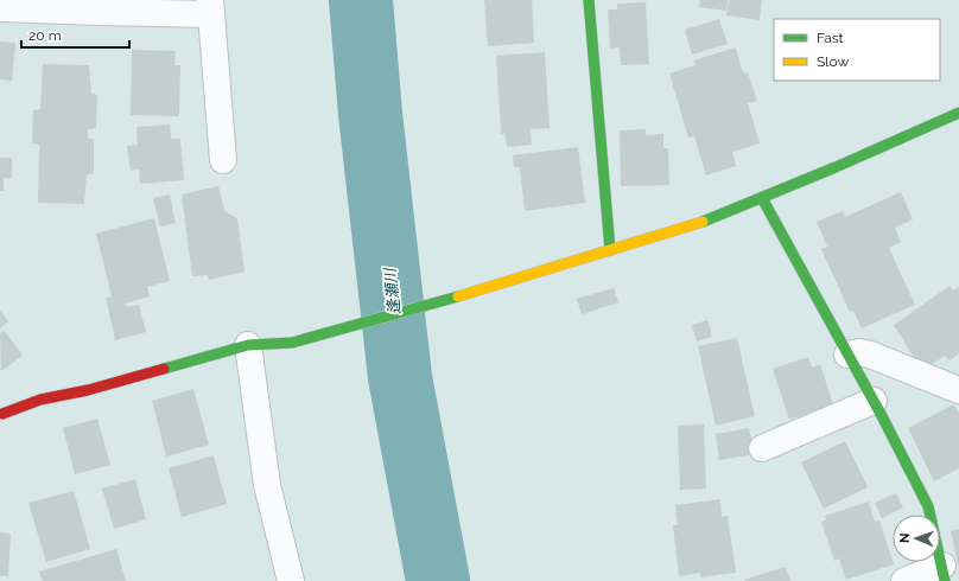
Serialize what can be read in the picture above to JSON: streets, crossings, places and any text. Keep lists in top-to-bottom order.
{
  "water": ["逢瀬川"],
  "legend": ["Fast", "Slow"],
  "scale_bar": "20 m",
  "north": "left"
}
